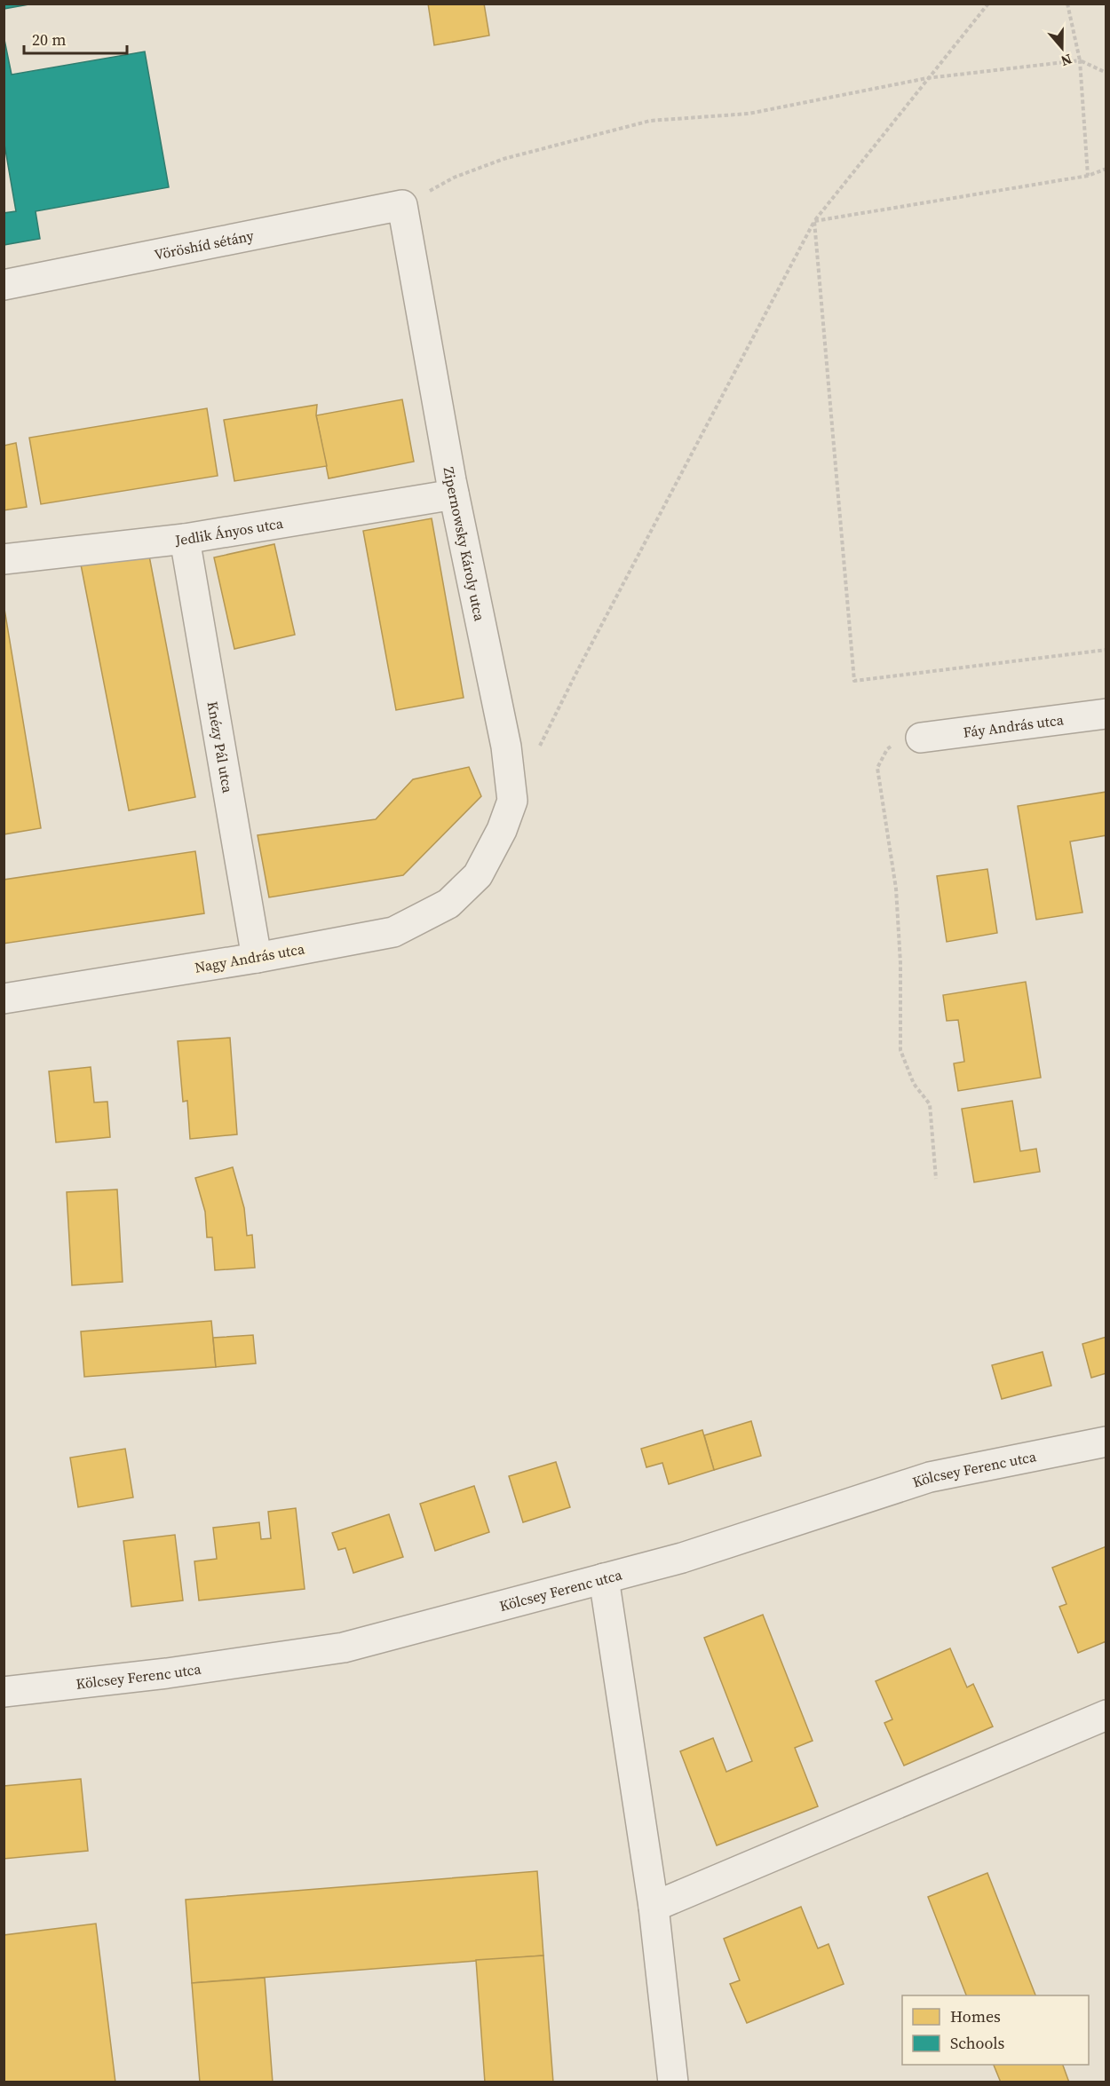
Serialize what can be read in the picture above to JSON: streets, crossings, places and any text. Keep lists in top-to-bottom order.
{
  "streets": {
    "street": [
      "Vöröshíd sétány",
      "Jedlik Ányos utca",
      "Zipernowsky Károly utca",
      "Fáy András utca",
      "Knézy Pál utca",
      "Nagy András utca",
      "Kölcsey Ferenc utca"
    ]
  },
  "crossings": [
    ["Vöröshíd sétány", "Zipernowsky Károly utca"],
    ["Jedlik Ányos utca", "Zipernowsky Károly utca"],
    ["Jedlik Ányos utca", "Knézy Pál utca"],
    ["Zipernowsky Károly utca", "Nagy András utca"],
    ["Knézy Pál utca", "Nagy András utca"]
  ],
  "legend": ["Homes", "Schools"],
  "scale_bar": "20 m",
  "north": "bottom"
}
